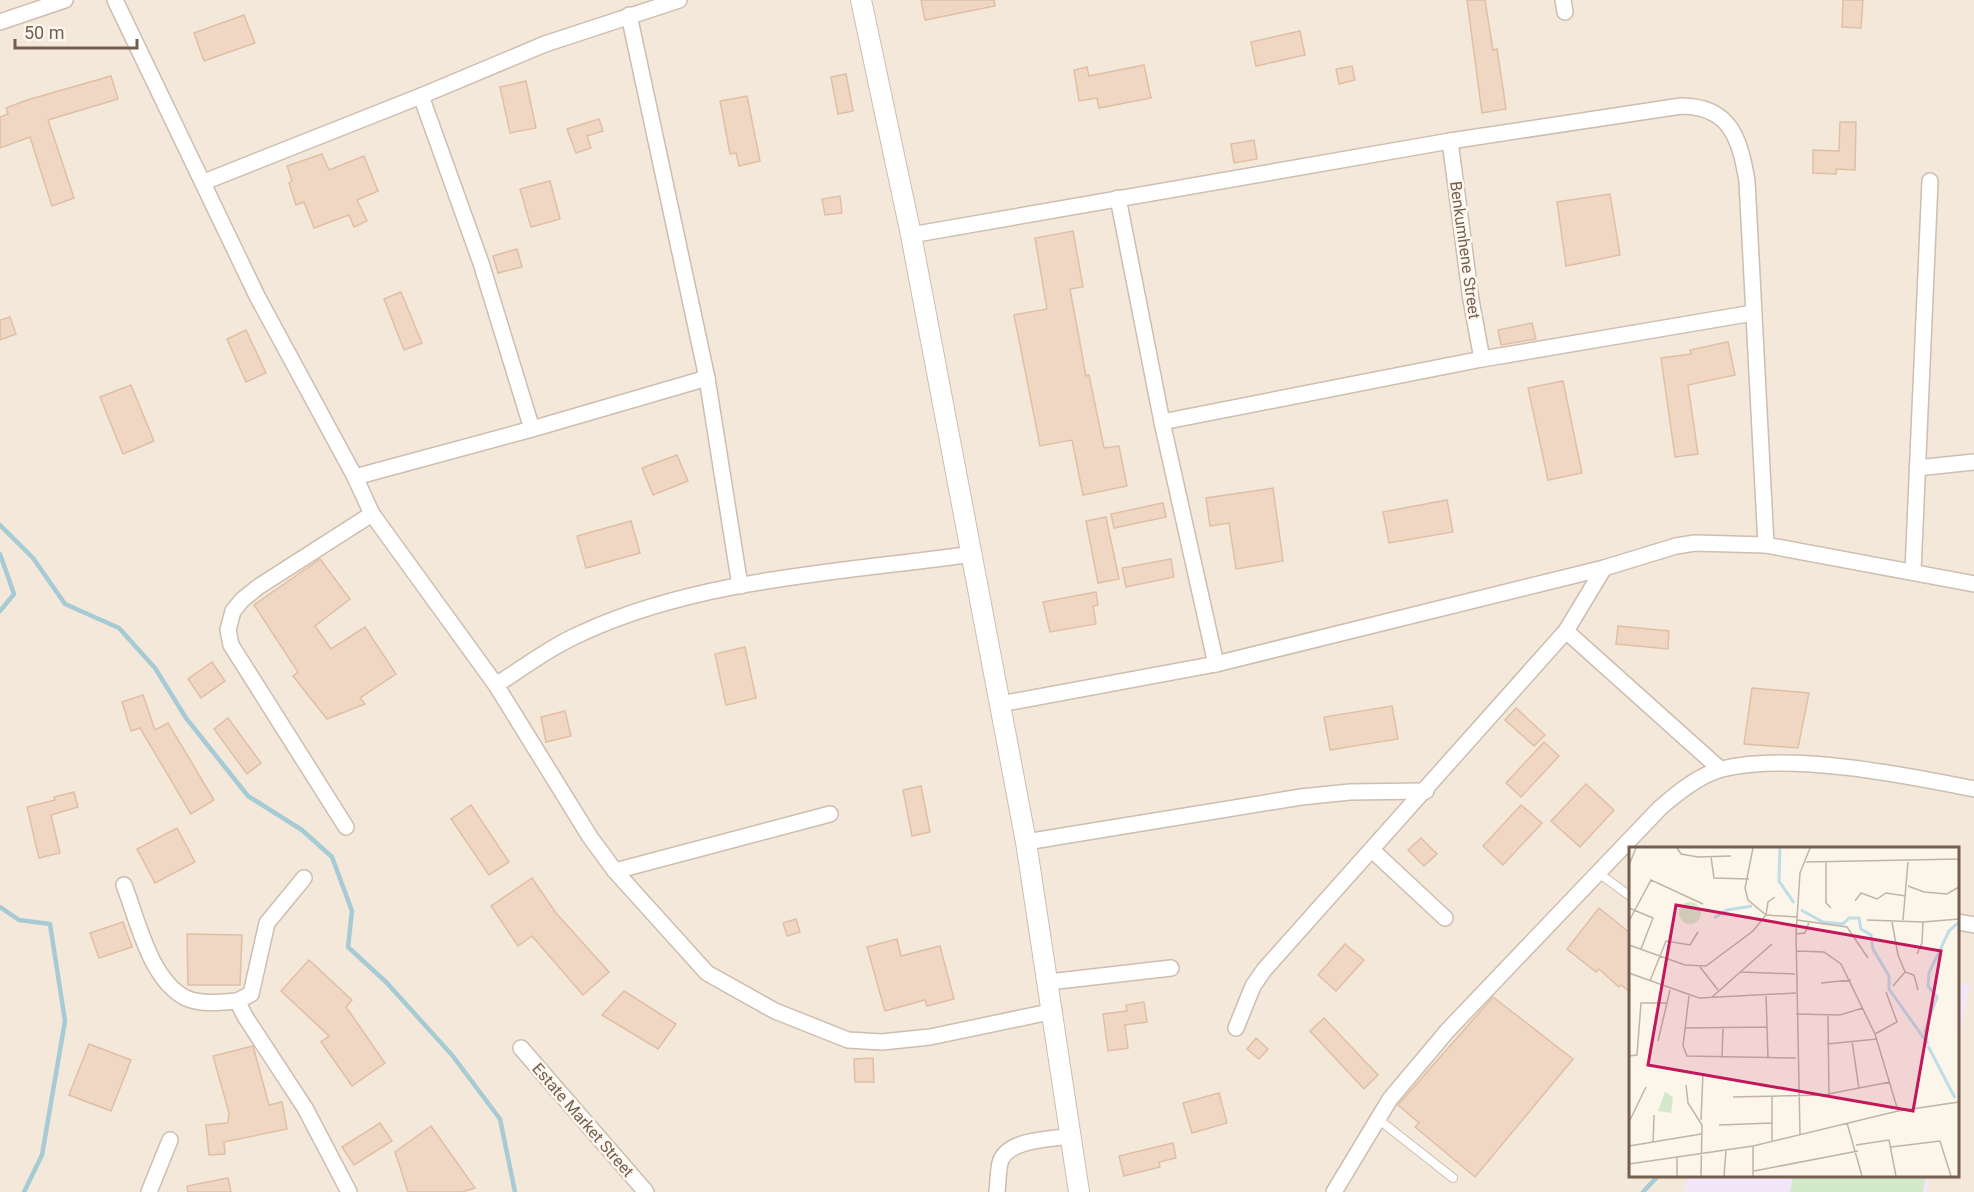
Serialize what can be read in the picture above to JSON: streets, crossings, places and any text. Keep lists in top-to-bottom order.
{
  "streets": {
    "street": ["Benkumhene Street", "Estate Market Street"]
  },
  "scale_bar": "50 m"
}
